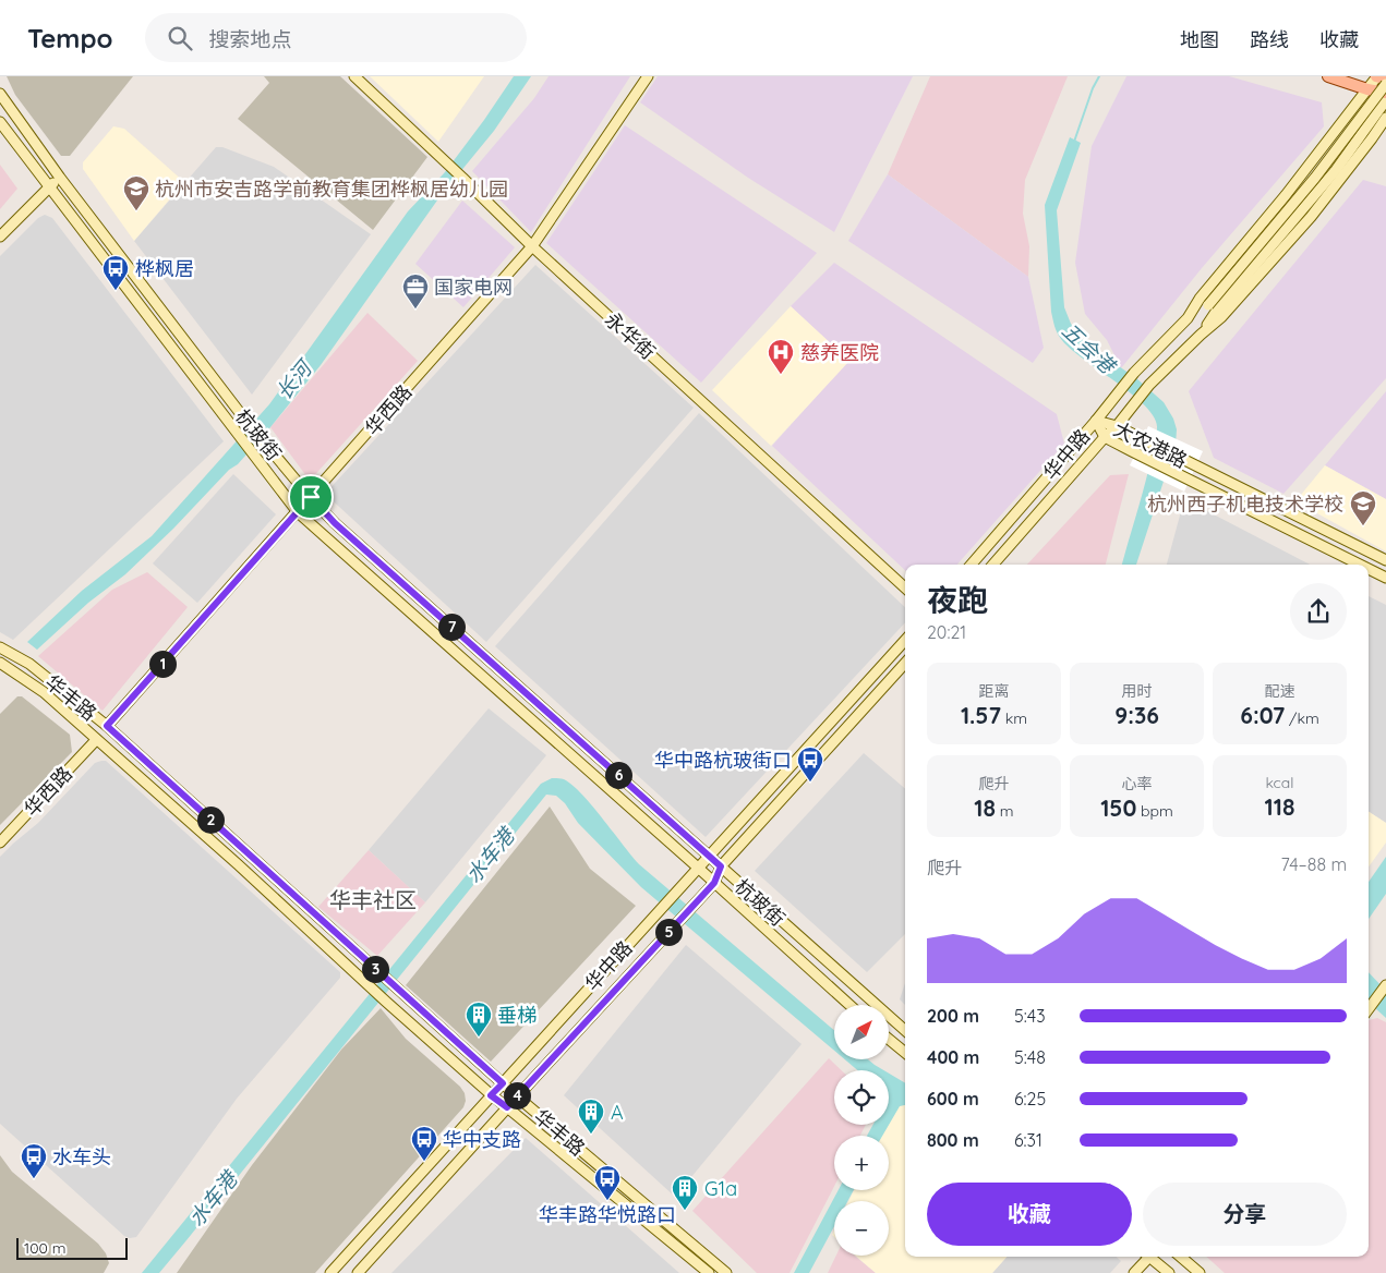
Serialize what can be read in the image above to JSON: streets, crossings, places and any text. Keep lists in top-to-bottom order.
{
  "streets": {
    "main road": [
      "永华街",
      "华西路",
      "杭玻街",
      "大农港路",
      "华中路",
      "华丰路"
    ]
  },
  "crossings": [
    ["永华街", "华西路"],
    ["华西路", "杭玻街"],
    ["华西路", "华丰路"],
    ["杭玻街", "华中路"],
    ["大农港路", "华中路"],
    ["华中路", "华丰路"]
  ],
  "districts": ["华丰社区"],
  "water": ["五会港", "长河", "水车港"],
  "places": {
    "school or university": ["杭州市安吉路学前教育集团桦枫居幼儿园", "杭州西子机电技术学校"],
    "bus stop": [
      "桦枫居",
      "华中路杭玻街口",
      "华中支路",
      "水车头",
      "华丰路华悦路口"
    ],
    "office": ["国家电网"],
    "hospital": ["慈养医院"],
    "building": ["垂梯", "A", "G1a"]
  },
  "scale_bar": "100 m",
  "north": "top right",
  "page": {
    "header": "Tempo",
    "search": "搜索地点",
    "nav": ["地图", "路线", "收藏"],
    "heading": ["夜跑", "20:21"],
    "pins": [
      "7",
      "1",
      "6",
      "2",
      "5",
      "3",
      "4"
    ],
    "stats": [
      ["距离", "1.57 km"],
      ["用时", "9:36"],
      ["配速", "6:07 /km"],
      ["爬升", "18 m"],
      ["心率", "150 bpm"],
      ["kcal", "118"]
    ],
    "chart": ["爬升", "74–88 m"],
    "list": [
      {
        "name": "200 m",
        "note": "5:43"
      },
      {
        "name": "400 m",
        "note": "5:48"
      },
      {
        "name": "600 m",
        "note": "6:25"
      },
      {
        "name": "800 m",
        "note": "6:31"
      }
    ],
    "map_buttons": ["+", "−"],
    "buttons": ["收藏", "分享"],
    "scale": "100 m"
  }
}
